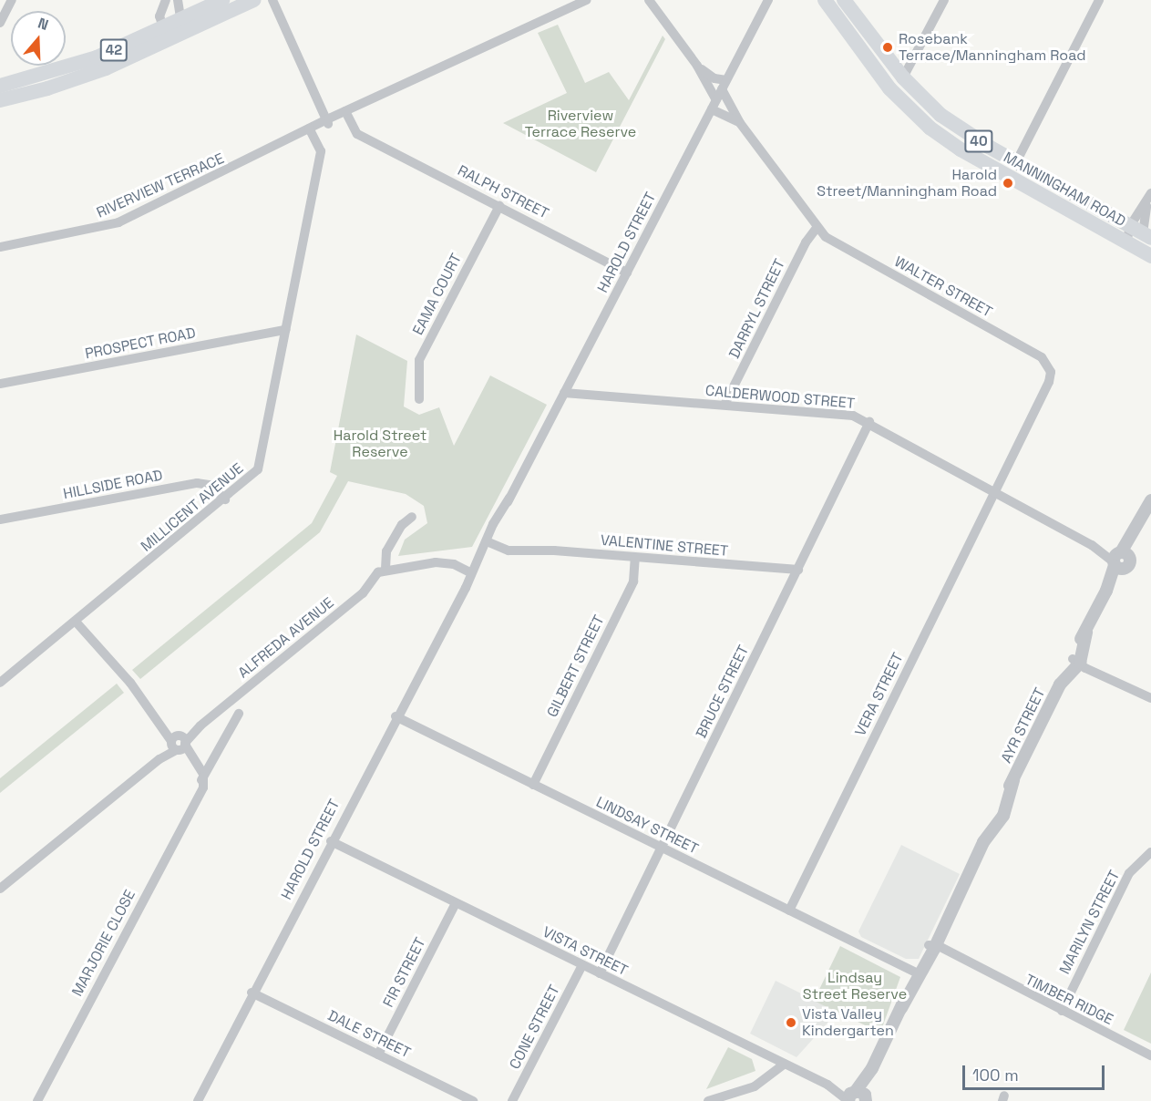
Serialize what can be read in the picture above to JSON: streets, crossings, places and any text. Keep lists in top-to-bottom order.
{
  "streets": {
    "main road": ["42", "40", "MANNINGHAM ROAD"],
    "street": [
      "RIVERVIEW TERRACE",
      "RALPH STREET",
      "HAROLD STREET",
      "WALTER STREET",
      "EAMA COURT",
      "DARRYL STREET",
      "PROSPECT ROAD",
      "CALDERWOOD STREET",
      "HILLSIDE ROAD",
      "MILLICENT AVENUE",
      "VALENTINE STREET",
      "ALFREDA AVENUE",
      "GILBERT STREET",
      "BRUCE STREET",
      "VERA STREET",
      "AYR STREET",
      "LINDSAY STREET",
      "MARILYN STREET",
      "MARJORIE CLOSE",
      "VISTA STREET",
      "FIR STREET",
      "TIMBER RIDGE",
      "CONE STREET",
      "DALE STREET"
    ]
  },
  "crossings": [
    ["RIVERVIEW TERRACE", "RALPH STREET"],
    ["RIVERVIEW TERRACE", "MILLICENT AVENUE"],
    ["RALPH STREET", "HAROLD STREET"],
    ["RALPH STREET", "EAMA COURT"],
    ["HAROLD STREET", "WALTER STREET"],
    ["HAROLD STREET", "CALDERWOOD STREET"],
    ["HAROLD STREET", "VALENTINE STREET"],
    ["HAROLD STREET", "LINDSAY STREET"],
    ["HAROLD STREET", "VISTA STREET"],
    ["HAROLD STREET", "DALE STREET"],
    ["WALTER STREET", "DARRYL STREET"],
    ["WALTER STREET", "CALDERWOOD STREET"],
    ["WALTER STREET", "VERA STREET"],
    ["DARRYL STREET", "CALDERWOOD STREET"],
    ["PROSPECT ROAD", "MILLICENT AVENUE"],
    ["CALDERWOOD STREET", "BRUCE STREET"],
    ["CALDERWOOD STREET", "VERA STREET"],
    ["CALDERWOOD STREET", "AYR STREET"],
    ["HILLSIDE ROAD", "MILLICENT AVENUE"],
    ["VALENTINE STREET", "GILBERT STREET"],
    ["VALENTINE STREET", "BRUCE STREET"],
    ["GILBERT STREET", "LINDSAY STREET"],
    ["BRUCE STREET", "LINDSAY STREET"],
    ["BRUCE STREET", "VISTA STREET"],
    ["VERA STREET", "LINDSAY STREET"],
    ["AYR STREET", "LINDSAY STREET"],
    ["AYR STREET", "VISTA STREET"],
    ["AYR STREET", "TIMBER RIDGE"],
    ["MARILYN STREET", "TIMBER RIDGE"],
    ["VISTA STREET", "FIR STREET"],
    ["VISTA STREET", "CONE STREET"],
    ["FIR STREET", "DALE STREET"]
  ],
  "parks": ["Riverview Terrace Reserve", "Harold Street Reserve", "Lindsay Street Reserve"],
  "places": ["Rosebank Terrace/Manningham Road", "Harold Street/Manningham Road", "Vista Valley Kindergarten"],
  "scale_bar": "100 m",
  "north": "top"
}
